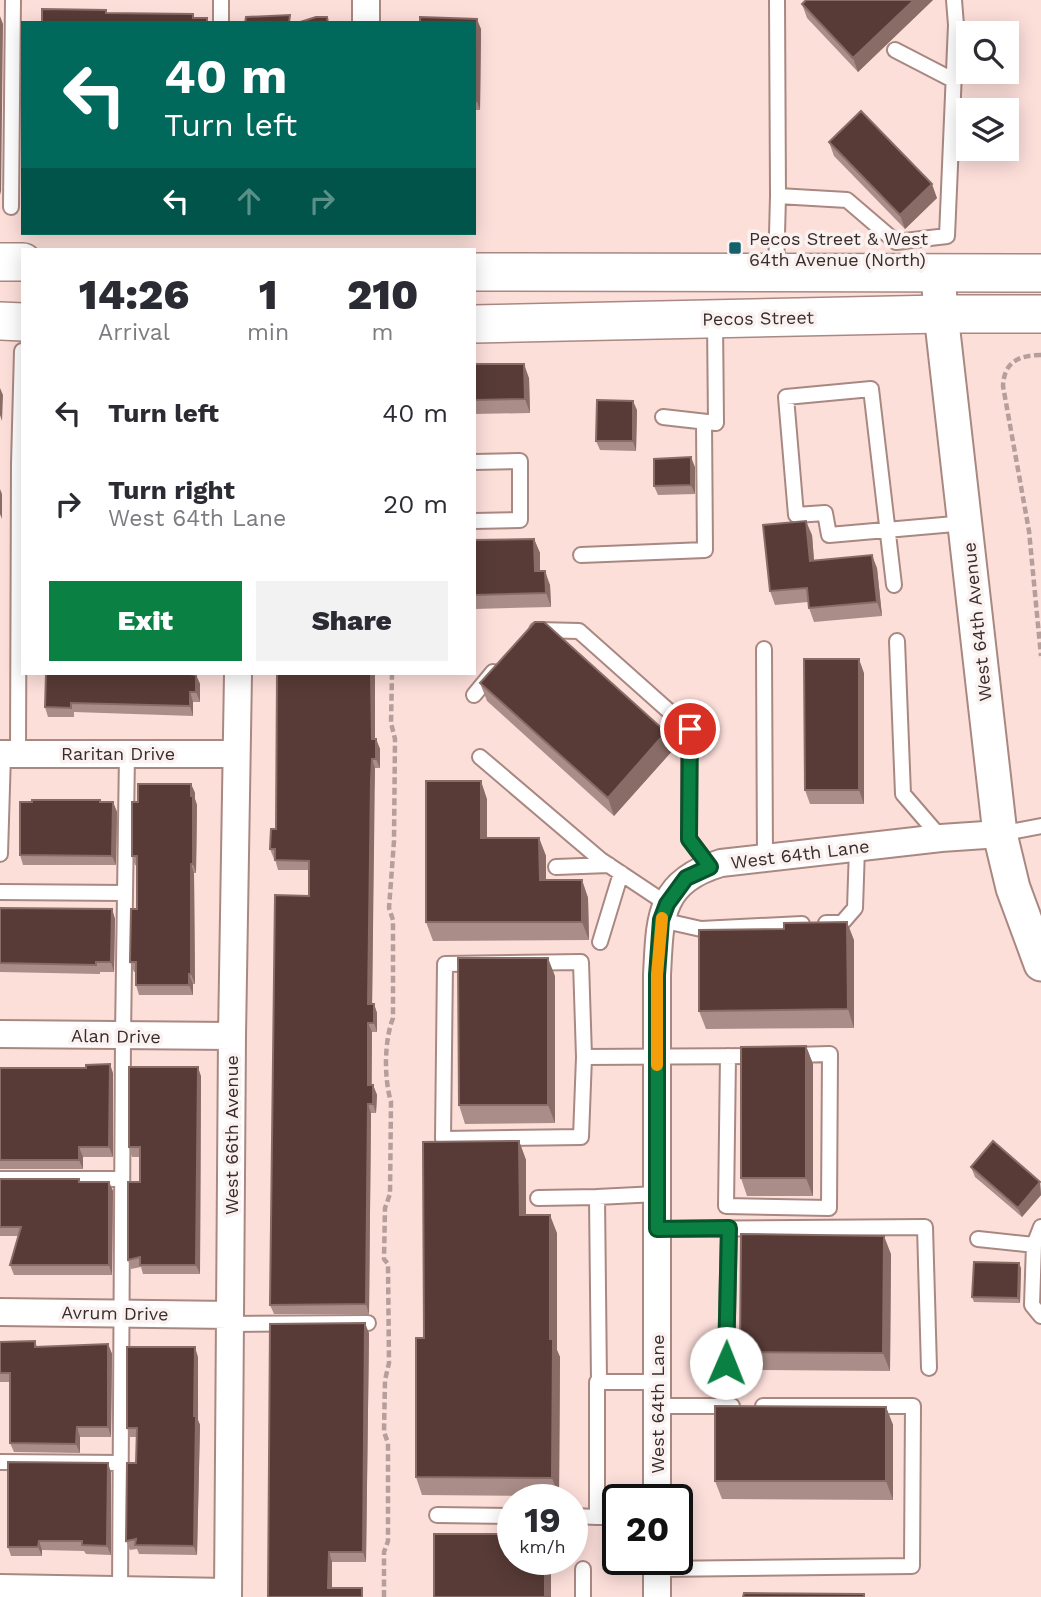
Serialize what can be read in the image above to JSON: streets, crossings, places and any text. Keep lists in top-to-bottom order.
{
  "streets": {
    "main road": ["Pecos Street"],
    "street": [
      "West 64th Avenue",
      "Raritan Drive",
      "West 64th Lane",
      "Alan Drive",
      "West 66th Avenue",
      "Avrum Drive"
    ]
  },
  "crossings": [
    ["Pecos Street", "West 64th Avenue"],
    ["West 64th Avenue", "West 64th Lane"],
    ["Raritan Drive", "West 66th Avenue"],
    ["Alan Drive", "West 66th Avenue"],
    ["West 66th Avenue", "Avrum Drive"]
  ],
  "places": {
    "transit": ["Pecos Street & West 64th Avenue (North)"]
  },
  "page": {
    "turn": ["40 m", "Turn left"],
    "eta": [
      "14:26",
      "Arrival",
      "1",
      "min",
      "210",
      "m"
    ],
    "list": [
      {
        "name": "Turn left",
        "value": "40 m"
      },
      {
        "name": "Turn right",
        "note": "West 64th Lane",
        "value": "20 m"
      }
    ],
    "buttons": ["Exit", "Share"],
    "speed": "19 km/h",
    "limit": "20"
  }
}
